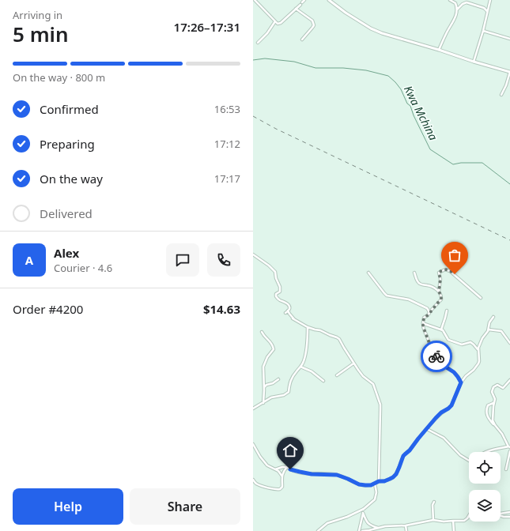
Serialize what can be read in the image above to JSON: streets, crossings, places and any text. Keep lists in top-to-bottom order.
{
  "water": ["Kwa Mchina"],
  "page": {
    "heading": ["5 min", "Arriving in", "17:26–17:31"],
    "panel": [
      "Alex",
      "Courier · 4.6",
      "Order #4200",
      "$14.63"
    ],
    "bar": "On the way · 800 m",
    "list": [
      ["Confirmed", "16:53"],
      ["Preparing", "17:12"],
      ["On the way", "17:17"],
      "Delivered"
    ],
    "round": "A",
    "buttons": ["Help", "Share"]
  }
}
